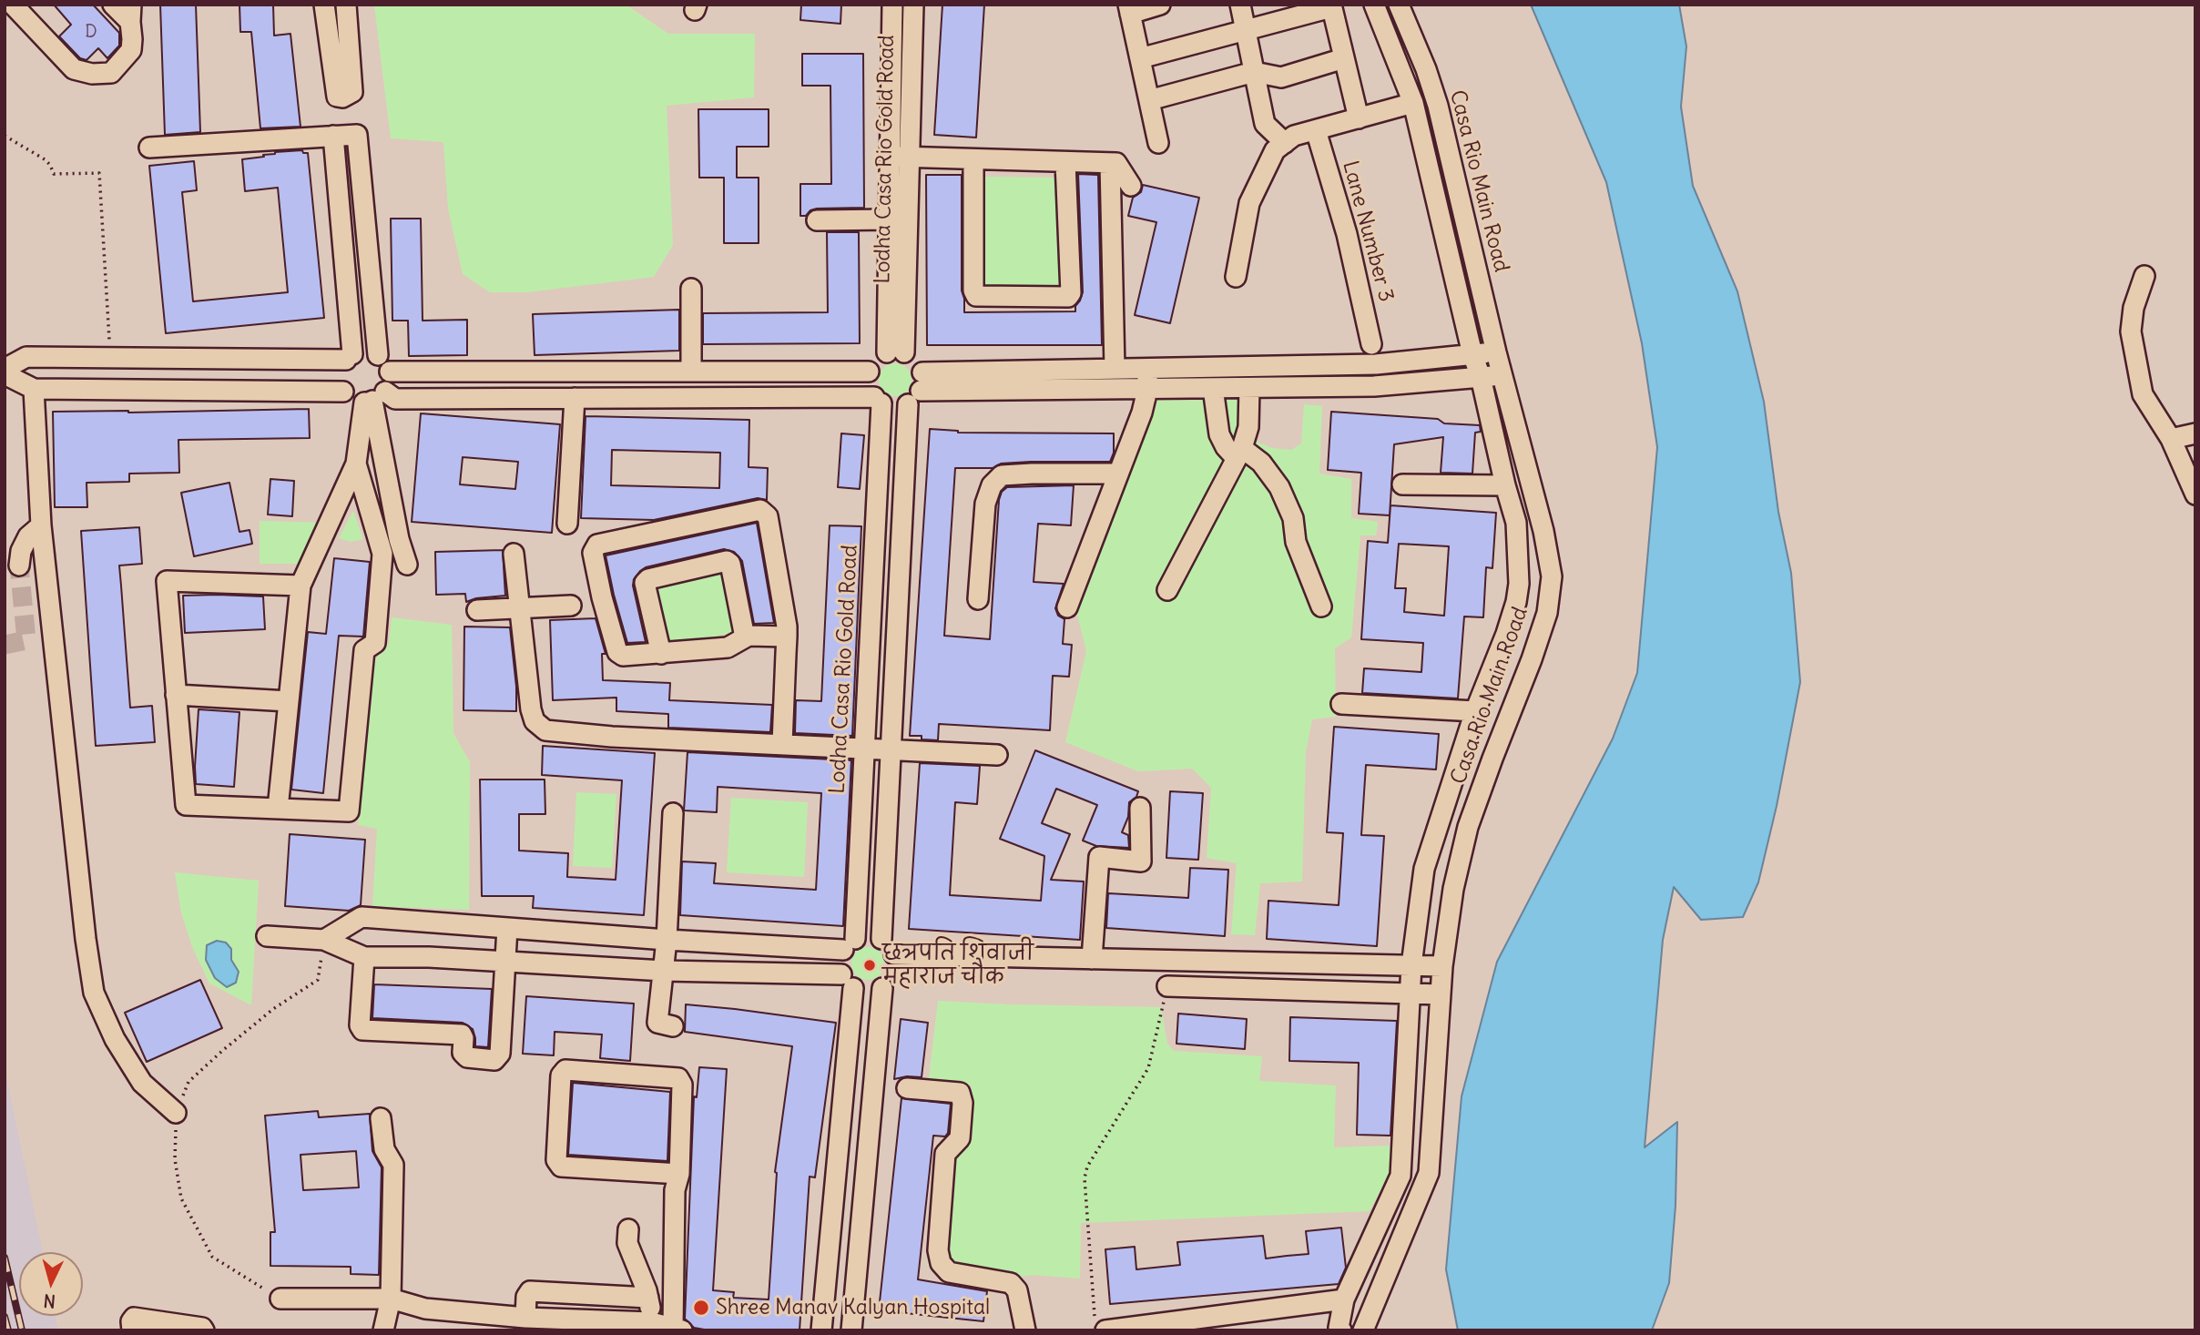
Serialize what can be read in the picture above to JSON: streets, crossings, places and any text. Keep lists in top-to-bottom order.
{
  "streets": {
    "street": ["Lodha Casa Rio Gold Road", "Casa Rio Main Road", "Lane Number 3"]
  },
  "places": ["छत्रपति शिवाजी महाराज चौक", "Shree Manav Kalyan Hospital"],
  "house_numbers": ["D"],
  "north": "bottom"
}
